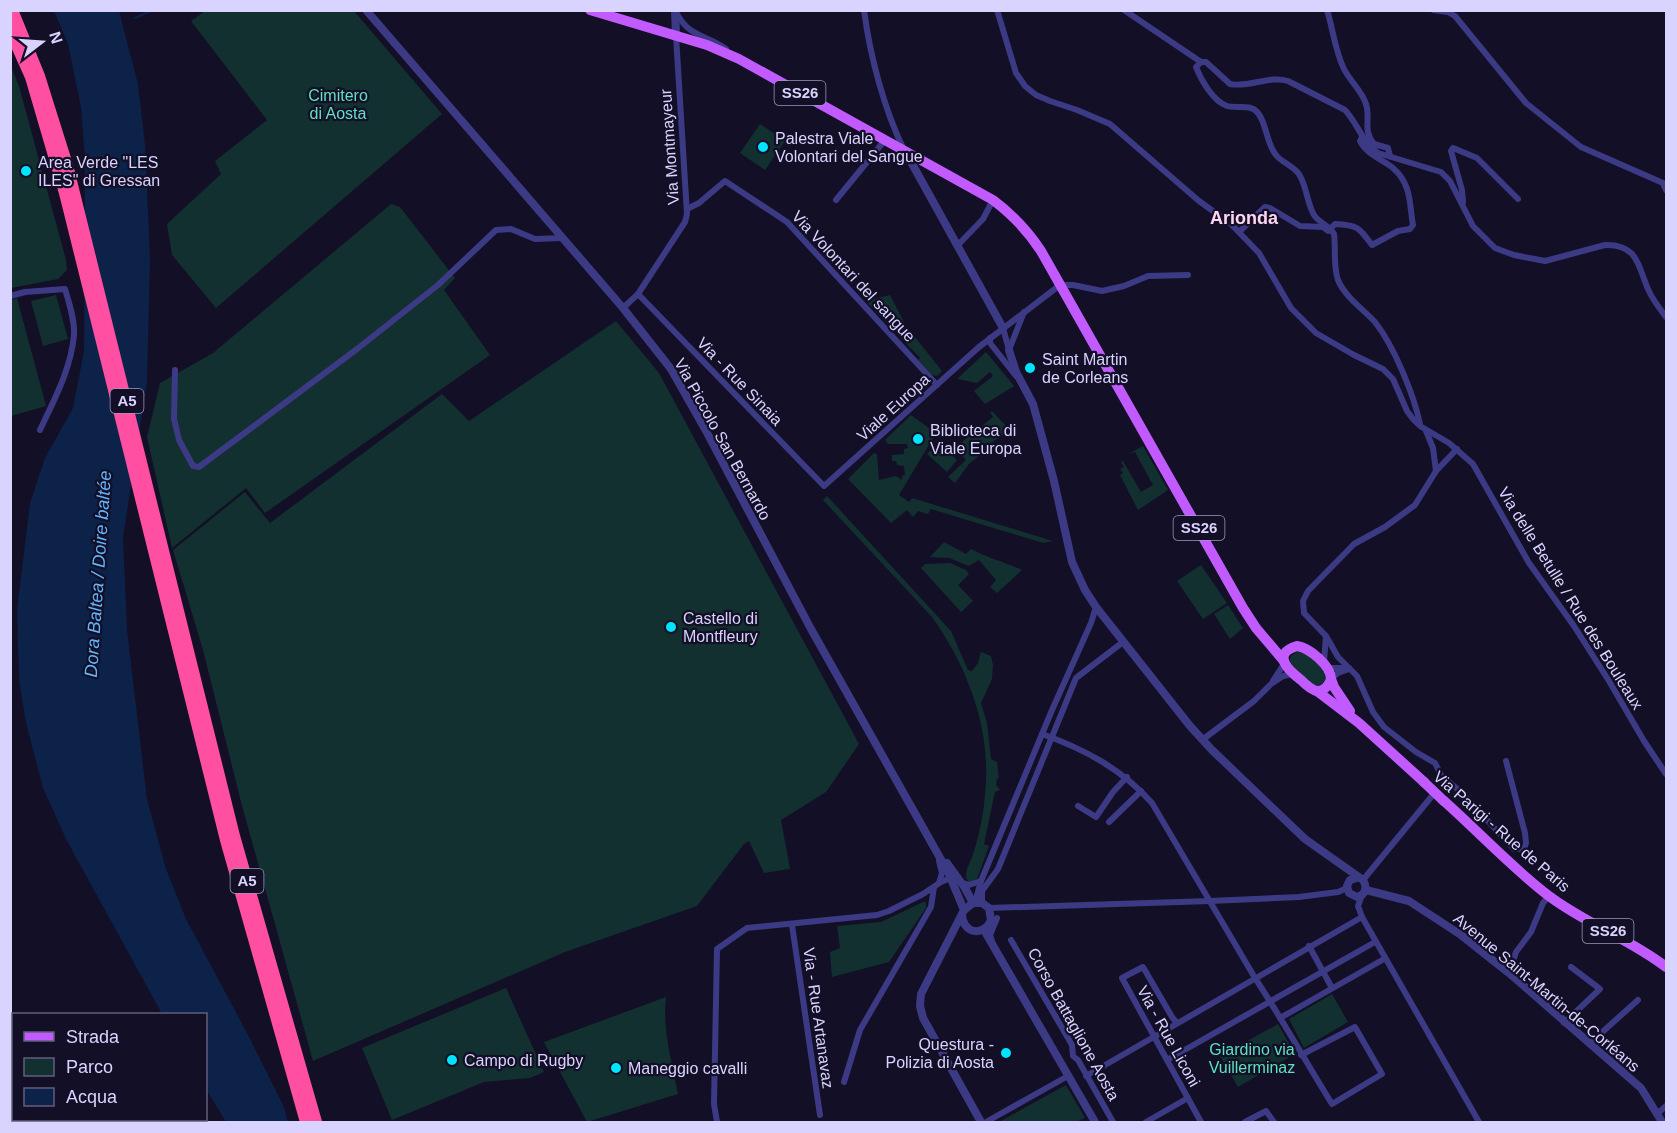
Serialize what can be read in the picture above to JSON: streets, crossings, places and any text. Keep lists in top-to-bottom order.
{
  "streets": {
    "highway": ["A5"],
    "main road": ["SS26", "Via Parigi - Rue de Paris"],
    "street": [
      "Via Montmayeur",
      "Via Volontari del sangue",
      "Via - Rue Sinaia",
      "Viale Europa",
      "Via Piccolo San Bernardo",
      "Via delle Betulle / Rue des Bouleaux",
      "Avenue Saint-Martin-de-Corléans",
      "Via - Rue Artanavaz",
      "Corso Battaglione Aosta",
      "Via - Rue Liconi"
    ]
  },
  "crossings": [
    ["Via Montmayeur", "Via Volontari del sangue"],
    ["Via Montmayeur", "Via - Rue Sinaia"],
    ["Via Montmayeur", "Via Piccolo San Bernardo"],
    ["Via Montmayeur", "Via Parigi - Rue de Paris"],
    ["Via Volontari del sangue", "Viale Europa"],
    ["Via - Rue Sinaia", "Viale Europa"],
    ["Viale Europa", "Via Parigi - Rue de Paris"],
    ["Via Piccolo San Bernardo", "Corso Battaglione Aosta"]
  ],
  "districts": ["Arionda"],
  "water": ["Dora Baltea / Doire baltée"],
  "parks": ["Cimitero di Aosta", "Giardino via Vuillerminaz"],
  "places": [
    "Palestra Viale Volontari del Sangue",
    "Area Verde \"LES ILES\" di Gressan",
    "Saint Martin de Corleans",
    "Biblioteca di Viale Europa",
    "Castello di Montfleury",
    "Questura - Polizia di Aosta",
    "Campo di Rugby",
    "Maneggio cavalli"
  ],
  "legend": ["Strada", "Parco", "Acqua"],
  "north": "right"
}
